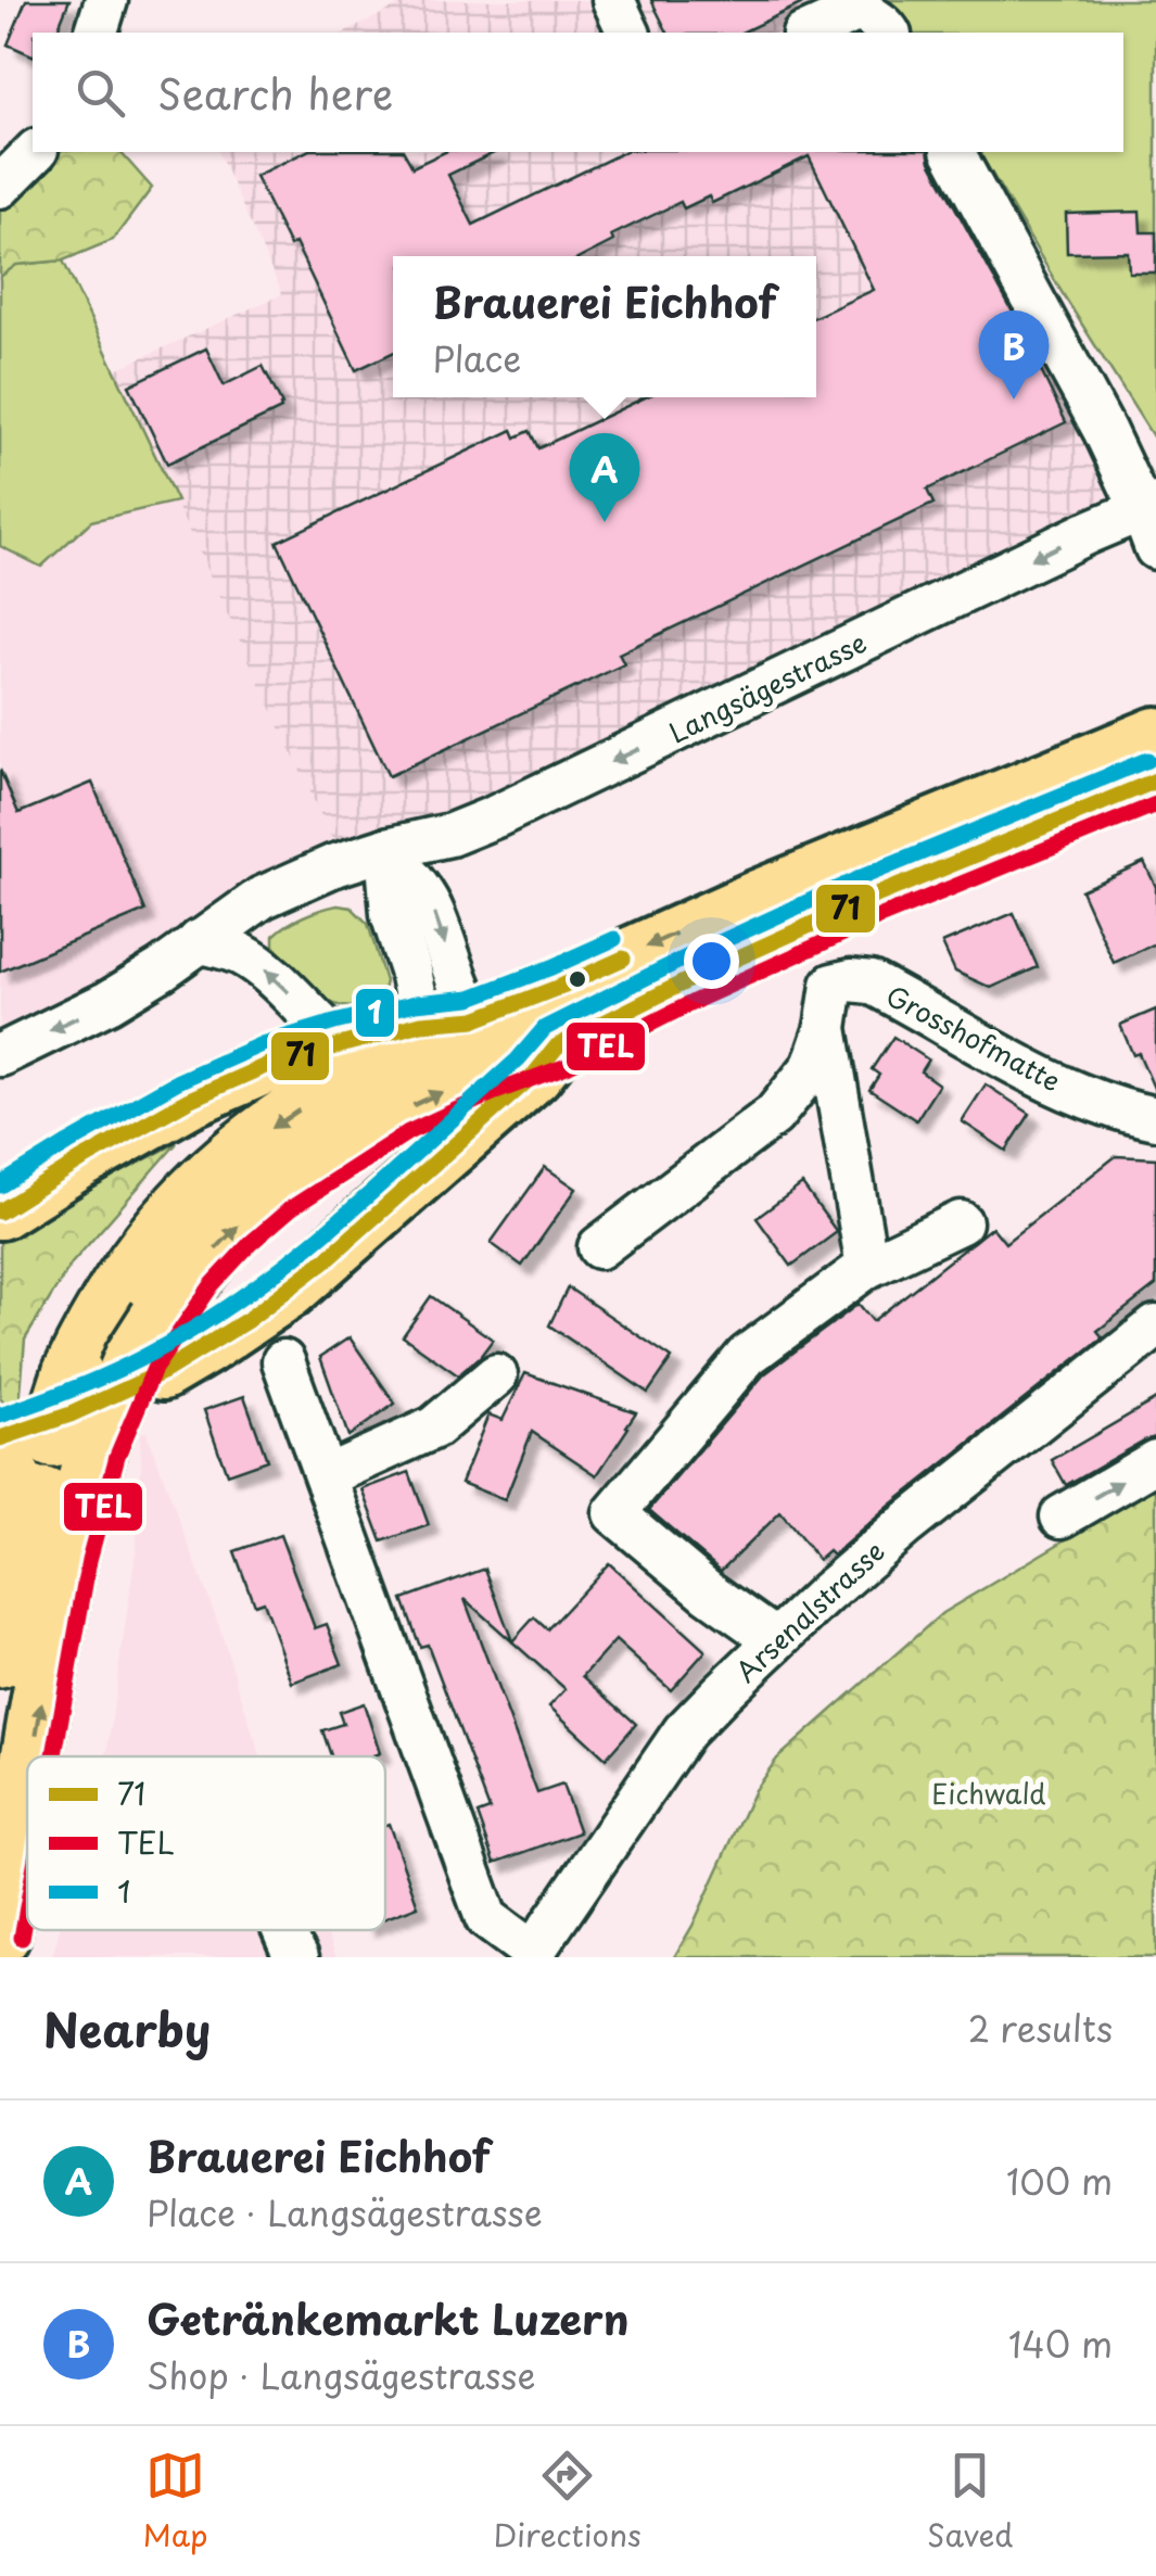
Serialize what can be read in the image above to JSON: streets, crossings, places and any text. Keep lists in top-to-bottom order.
{
  "streets": {
    "street": ["Langsägestrasse", "Grosshofmatte", "Arsenalstrasse"]
  },
  "one_way": ["Langsägestrasse"],
  "parks": ["Eichwald"],
  "lines": ["transit line 1", "transit line 71", "transit line TEL"],
  "legend": ["71", "TEL", "1"],
  "page": {
    "search": "Search here",
    "popup": ["Brauerei Eichhof", "Place"],
    "pins": ["B", "A"],
    "heading": ["Nearby", "2 results"],
    "list": [
      {
        "mark": "A",
        "name": "Brauerei Eichhof",
        "note": "Place · Langsägestrasse",
        "value": "100 m"
      },
      {
        "mark": "B",
        "name": "Getränkemarkt Luzern",
        "note": "Shop · Langsägestrasse",
        "value": "140 m"
      }
    ],
    "nav": ["Map", "Directions", "Saved"]
  }
}
